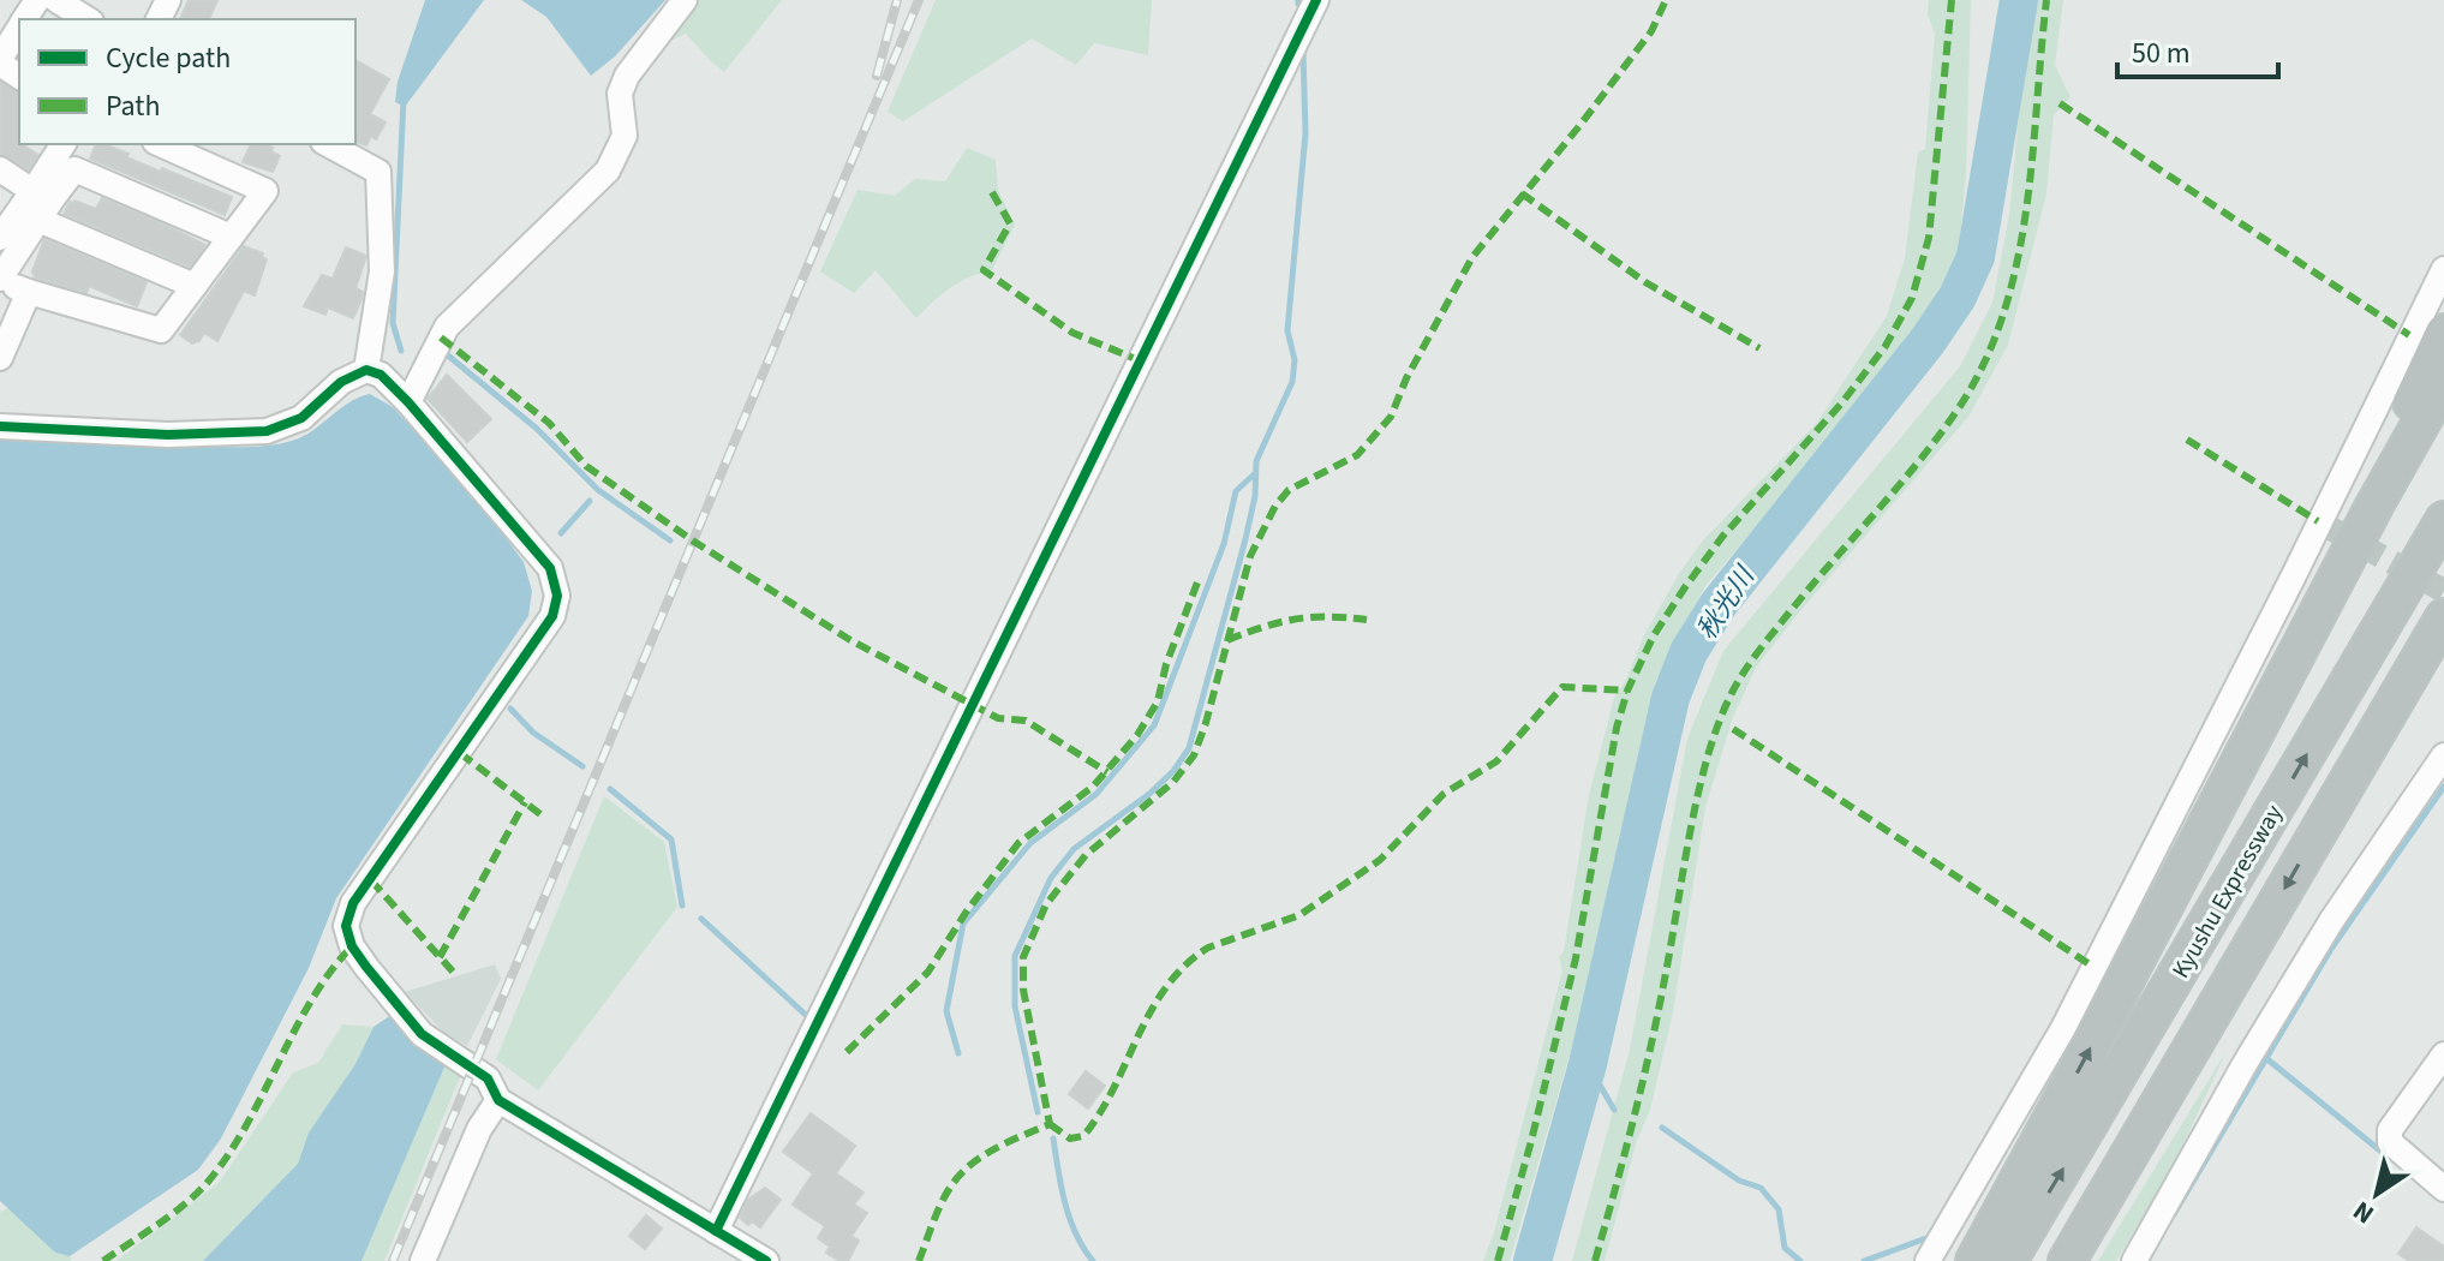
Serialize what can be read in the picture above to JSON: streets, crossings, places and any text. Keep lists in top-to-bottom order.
{
  "streets": {
    "highway": ["Kyushu Expressway"]
  },
  "water": ["秋光川"],
  "legend": ["Cycle path", "Path"],
  "scale_bar": "50 m",
  "north": "bottom left"
}
